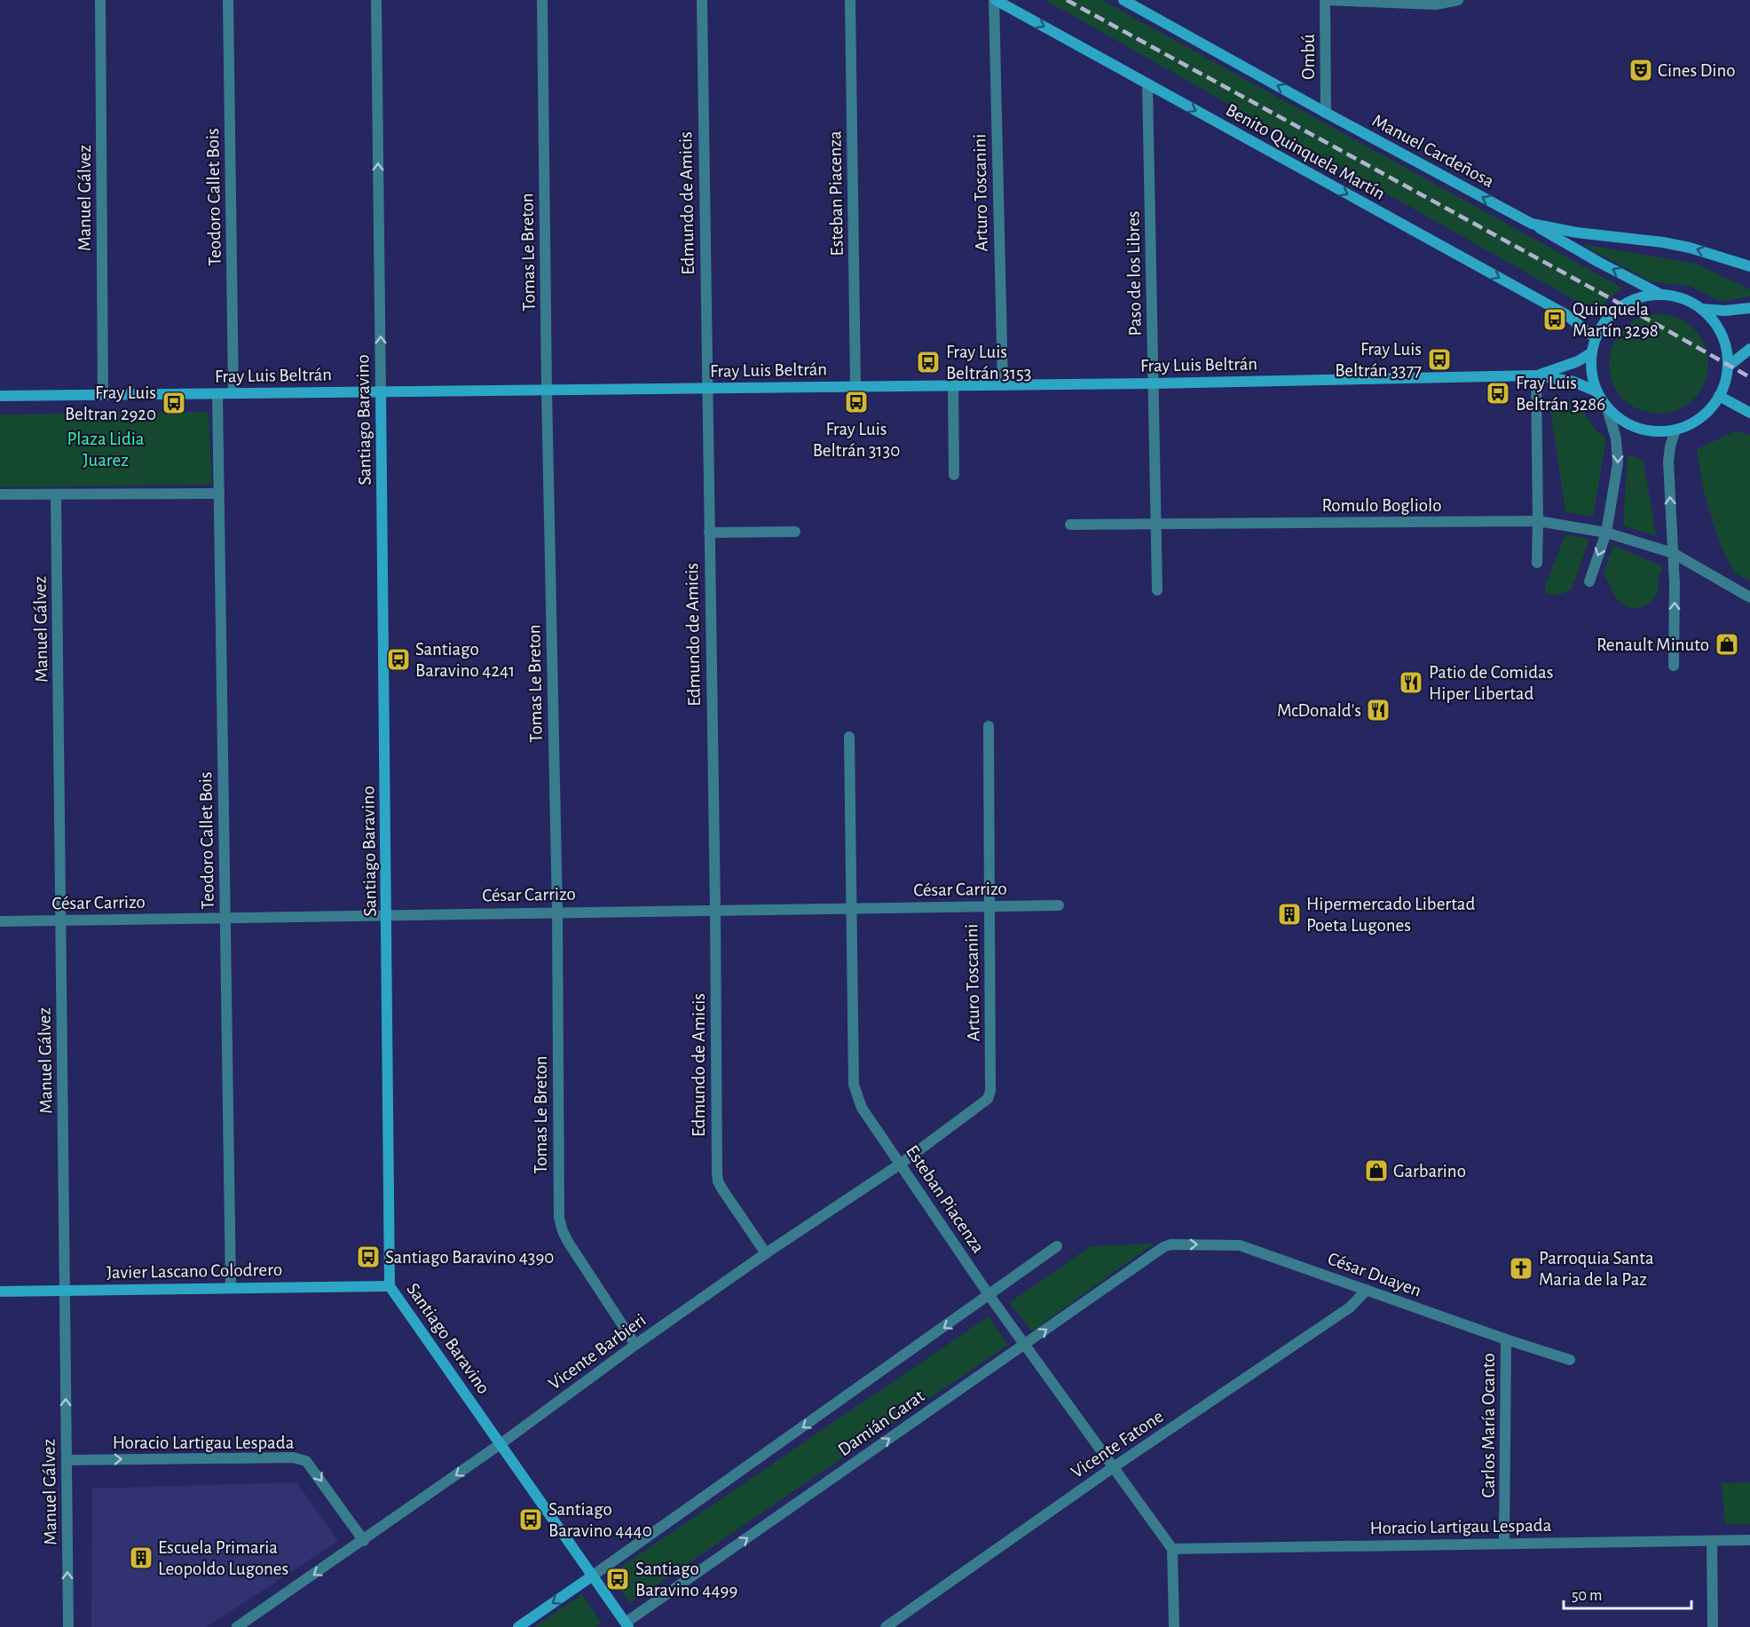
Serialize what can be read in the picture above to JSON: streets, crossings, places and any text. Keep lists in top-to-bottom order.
{
  "streets": {
    "main road": [
      "Manuel Cardeñosa",
      "Benito Quinquela Martín",
      "Fray Luis Beltrán",
      "Santiago Baravino",
      "Javier Lascano Colodrero"
    ],
    "street": [
      "Ombú",
      "Arturo Toscanini",
      "Esteban Piacenza",
      "Teodoro Callet Bois",
      "Manuel Gálvez",
      "Edmundo de Amicis",
      "Tomas Le Breton",
      "Paso de los Libres",
      "Romulo Bogliolo",
      "César Carrizo",
      "César Duayen",
      "Vicente Barbieri",
      "Damián Garat",
      "Carlos María Ocanto",
      "Horacio Lartigau Lespada",
      "Vicente Fatone"
    ]
  },
  "crossings": [
    ["Ombú", "Manuel Cardeñosa"],
    ["Benito Quinquela Martín", "Arturo Toscanini"],
    ["Benito Quinquela Martín", "Paso de los Libres"],
    ["Arturo Toscanini", "Fray Luis Beltrán"],
    ["Arturo Toscanini", "César Carrizo"],
    ["Arturo Toscanini", "Vicente Barbieri"],
    ["Esteban Piacenza", "Fray Luis Beltrán"],
    ["Esteban Piacenza", "César Carrizo"],
    ["Esteban Piacenza", "Vicente Barbieri"],
    ["Esteban Piacenza", "Damián Garat"],
    ["Esteban Piacenza", "Horacio Lartigau Lespada"],
    ["Esteban Piacenza", "Vicente Fatone"],
    ["Teodoro Callet Bois", "Fray Luis Beltrán"],
    ["Teodoro Callet Bois", "César Carrizo"],
    ["Teodoro Callet Bois", "Javier Lascano Colodrero"],
    ["Manuel Gálvez", "Fray Luis Beltrán"],
    ["Manuel Gálvez", "César Carrizo"],
    ["Manuel Gálvez", "Javier Lascano Colodrero"],
    ["Manuel Gálvez", "Horacio Lartigau Lespada"],
    ["Edmundo de Amicis", "Fray Luis Beltrán"],
    ["Edmundo de Amicis", "César Carrizo"],
    ["Edmundo de Amicis", "Vicente Barbieri"],
    ["Tomas Le Breton", "Fray Luis Beltrán"],
    ["Tomas Le Breton", "César Carrizo"],
    ["Tomas Le Breton", "Vicente Barbieri"],
    ["Paso de los Libres", "Fray Luis Beltrán"],
    ["Paso de los Libres", "Romulo Bogliolo"],
    ["Fray Luis Beltrán", "Santiago Baravino"],
    ["Santiago Baravino", "César Carrizo"],
    ["Santiago Baravino", "Javier Lascano Colodrero"],
    ["Santiago Baravino", "Vicente Barbieri"],
    ["Santiago Baravino", "Damián Garat"],
    ["César Duayen", "Damián Garat"],
    ["César Duayen", "Carlos María Ocanto"],
    ["César Duayen", "Vicente Fatone"],
    ["Vicente Barbieri", "Horacio Lartigau Lespada"],
    ["Carlos María Ocanto", "Horacio Lartigau Lespada"]
  ],
  "one_way": ["Benito Quinquela Martín", "César Duayen", "Vicente Barbieri"],
  "parks": ["Plaza Lidia Juarez"],
  "places": {
    "theatre": ["Cines Dino"],
    "bus stop": [
      "Quinquela Martín 3298",
      "Fray Luis Beltrán 3377",
      "Fray Luis Beltrán 3153",
      "Fray Luis Beltrán 3286",
      "Fray Luis Beltrán 3130",
      "Fray Luis Beltran 2920",
      "Santiago Baravino 4241",
      "Santiago Baravino 4390",
      "Santiago Baravino 4440",
      "Santiago Baravino 4499"
    ],
    "shop": ["Renault Minuto", "Garbarino"],
    "restaurant": ["Patio de Comidas Hiper Libertad", "McDonald's"],
    "building": ["Hipermercado Libertad Poeta Lugones", "Escuela Primaria Leopoldo Lugones"],
    "church": ["Parroquia Santa Maria de la Paz"]
  },
  "scale_bar": "50 m"
}
